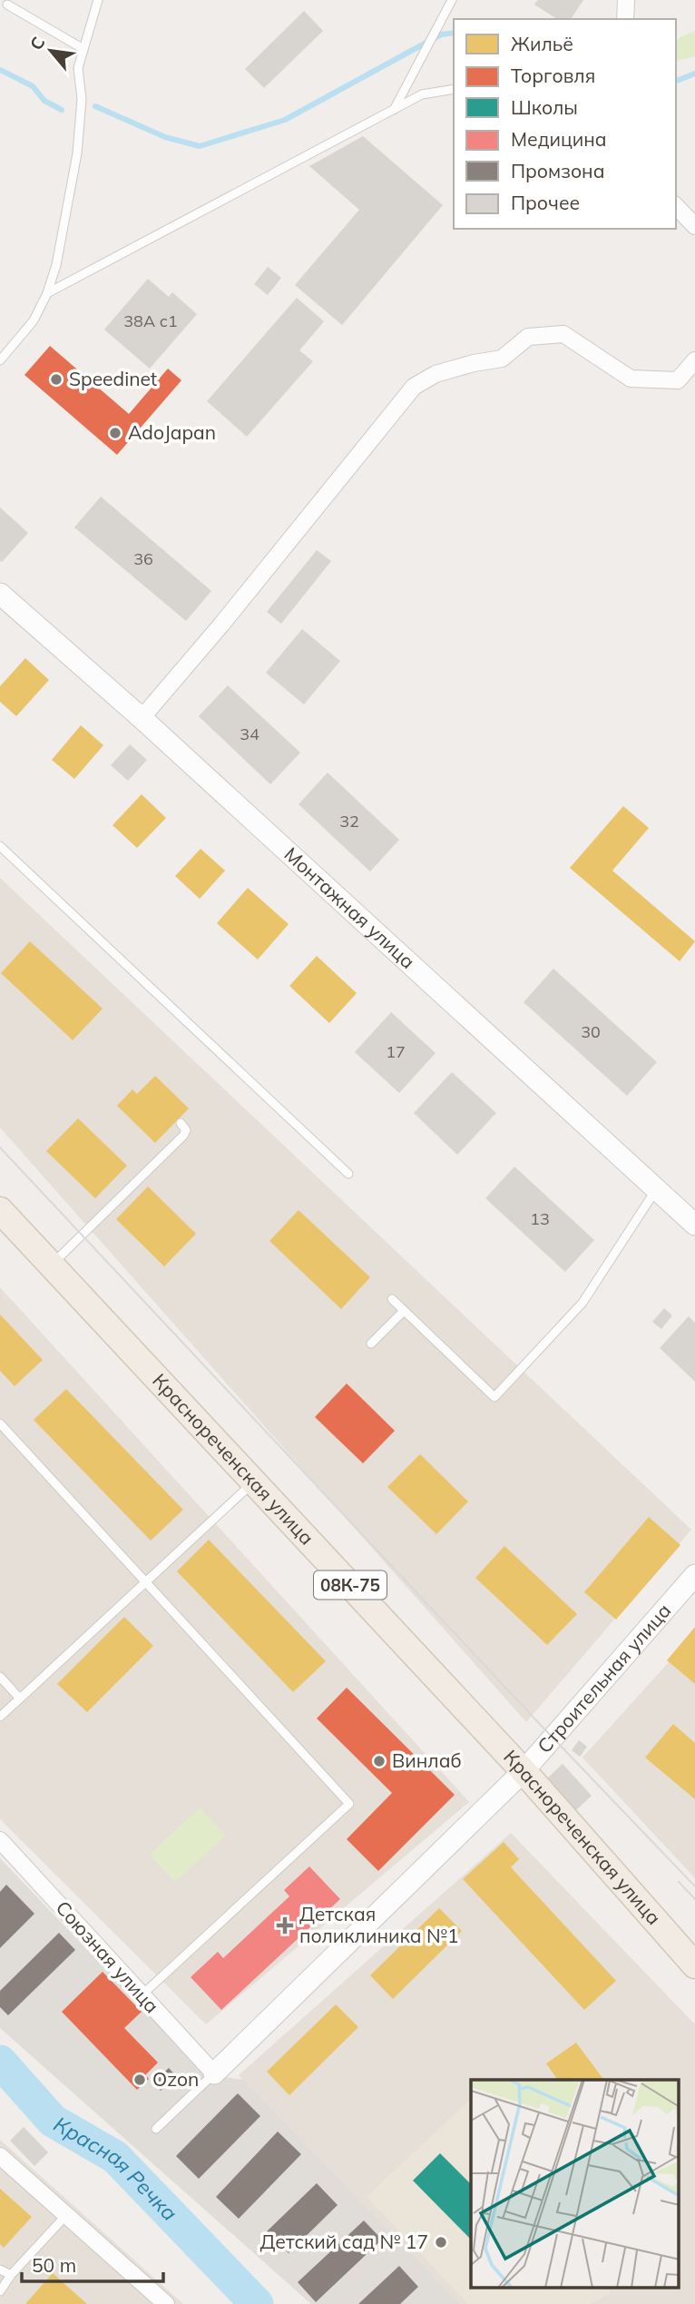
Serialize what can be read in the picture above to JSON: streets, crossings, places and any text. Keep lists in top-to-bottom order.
{
  "streets": {
    "main road": ["Краснореченская улица", "08К-75"],
    "street": ["Монтажная улица", "Строительная улица", "Союзная улица"]
  },
  "crossings": [
    ["Краснореченская улица", "Строительная улица"],
    ["Строительная улица", "Союзная улица"]
  ],
  "water": ["Красная Речка"],
  "places": {
    "other": [
      "Speedinet",
      "AdoJapan",
      "Винлаб",
      "Ozon",
      "Детский сад № 17"
    ],
    "health": ["Детская поликлиника №1"]
  },
  "house_numbers": [
    "38А с1",
    "36",
    "34",
    "32",
    "30",
    "17",
    "13"
  ],
  "legend": [
    "Жильё",
    "Торговля",
    "Школы",
    "Медицина",
    "Промзона",
    "Прочее"
  ],
  "scale_bar": "50 m",
  "north": "top left"
}
